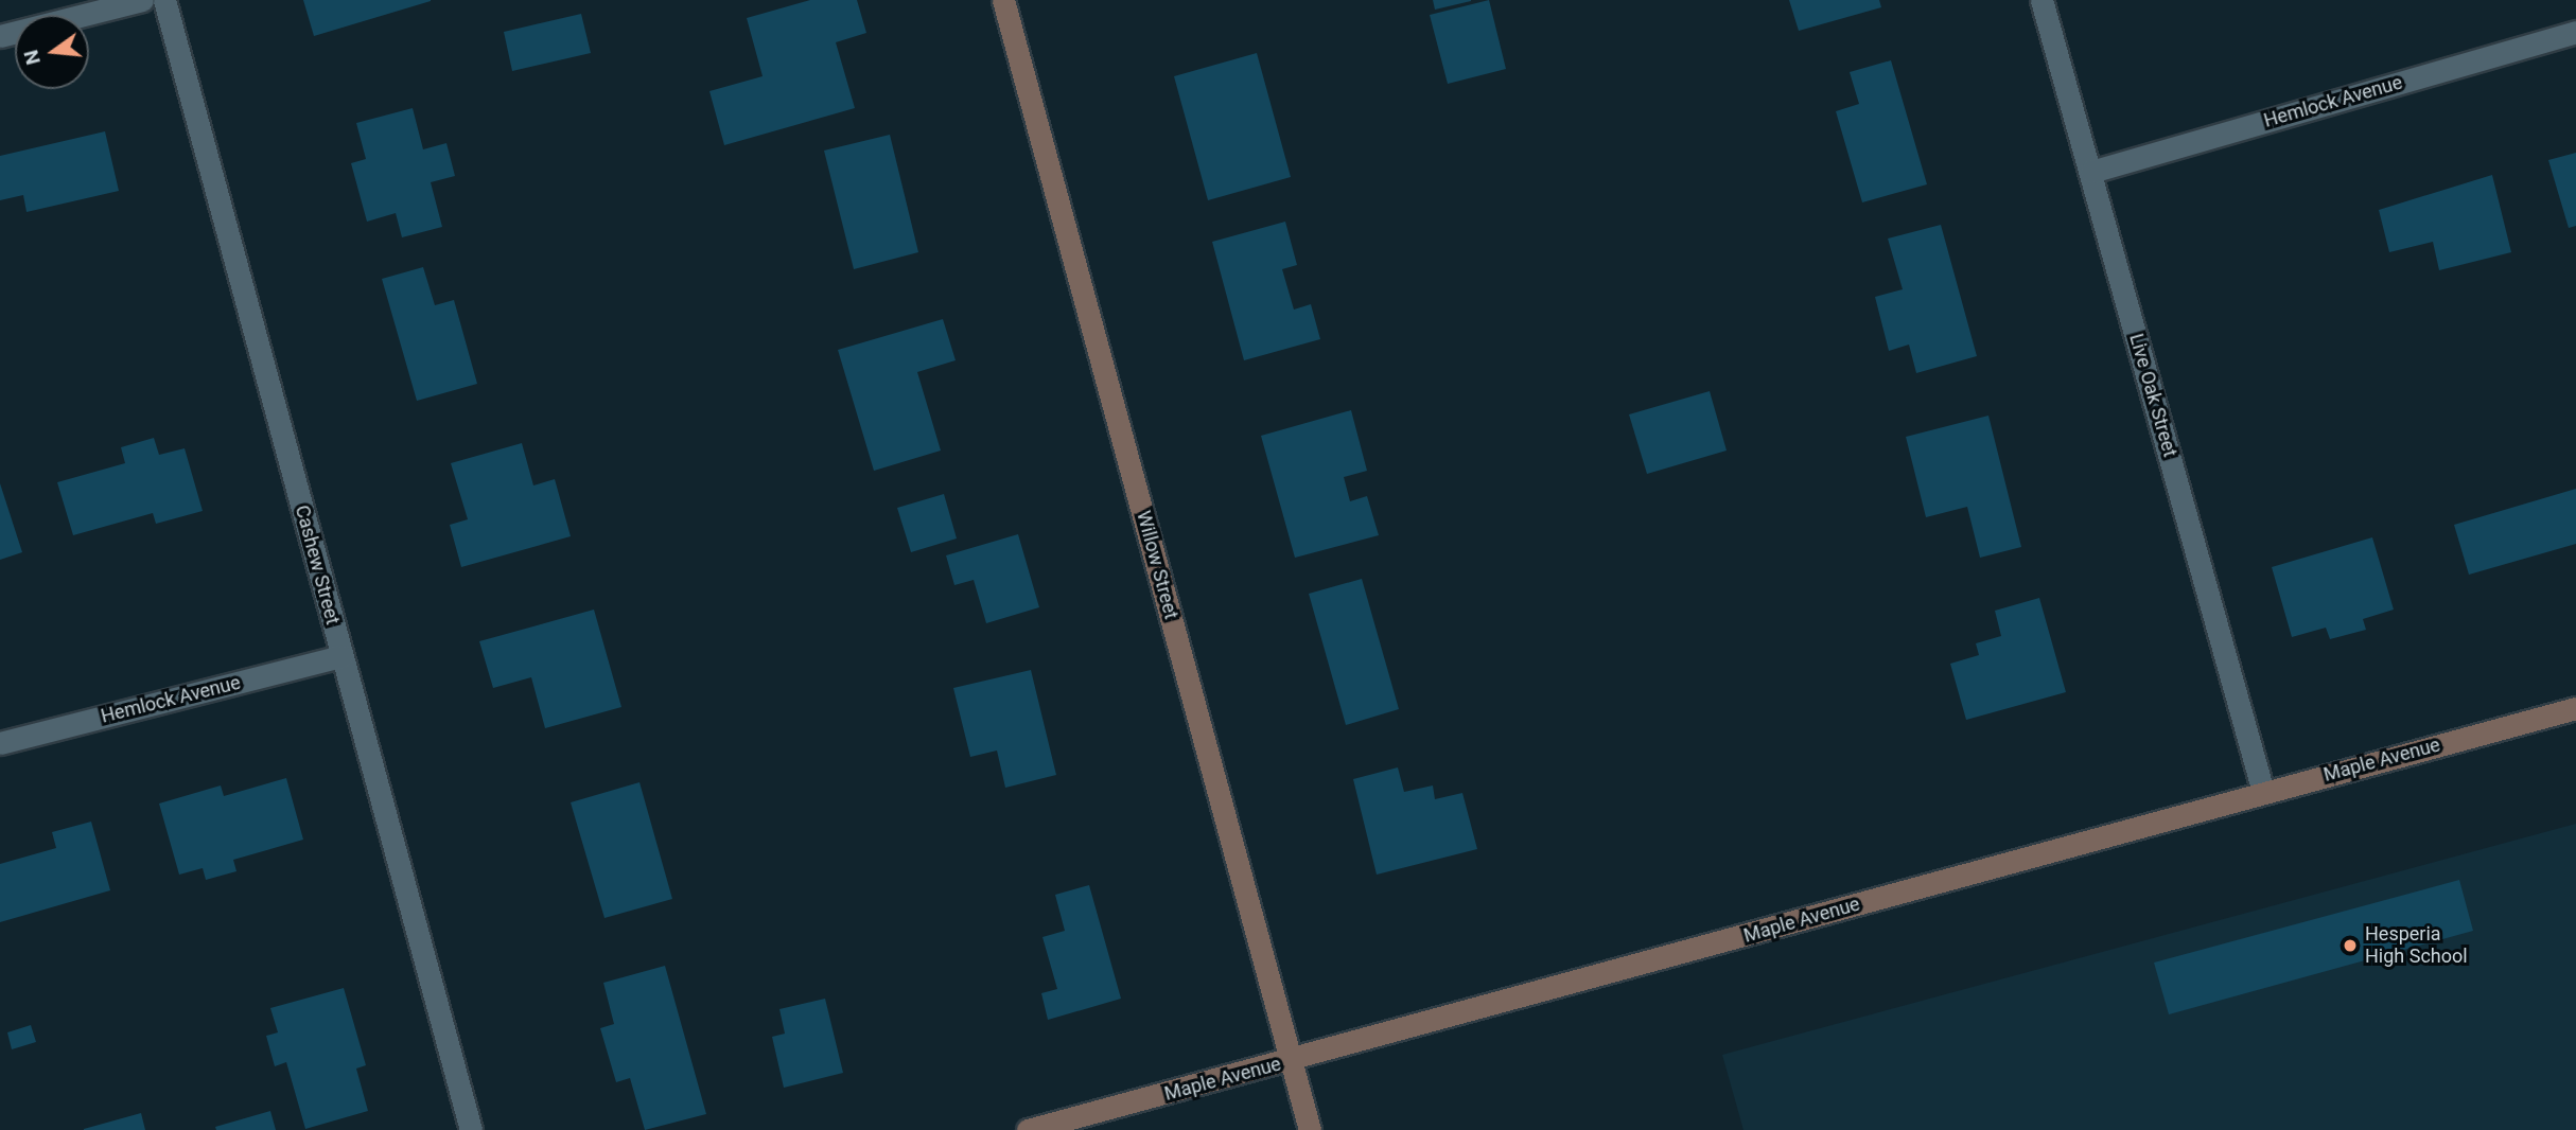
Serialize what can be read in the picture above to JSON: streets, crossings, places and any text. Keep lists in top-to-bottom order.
{
  "streets": {
    "street": [
      "Hemlock Avenue",
      "Live Oak Street",
      "Cashew Street",
      "Willow Street",
      "Maple Avenue"
    ]
  },
  "crossings": [
    ["Hemlock Avenue", "Live Oak Street"],
    ["Hemlock Avenue", "Cashew Street"],
    ["Live Oak Street", "Maple Avenue"],
    ["Willow Street", "Maple Avenue"]
  ],
  "places": ["Hesperia High School"],
  "north": "left"
}
